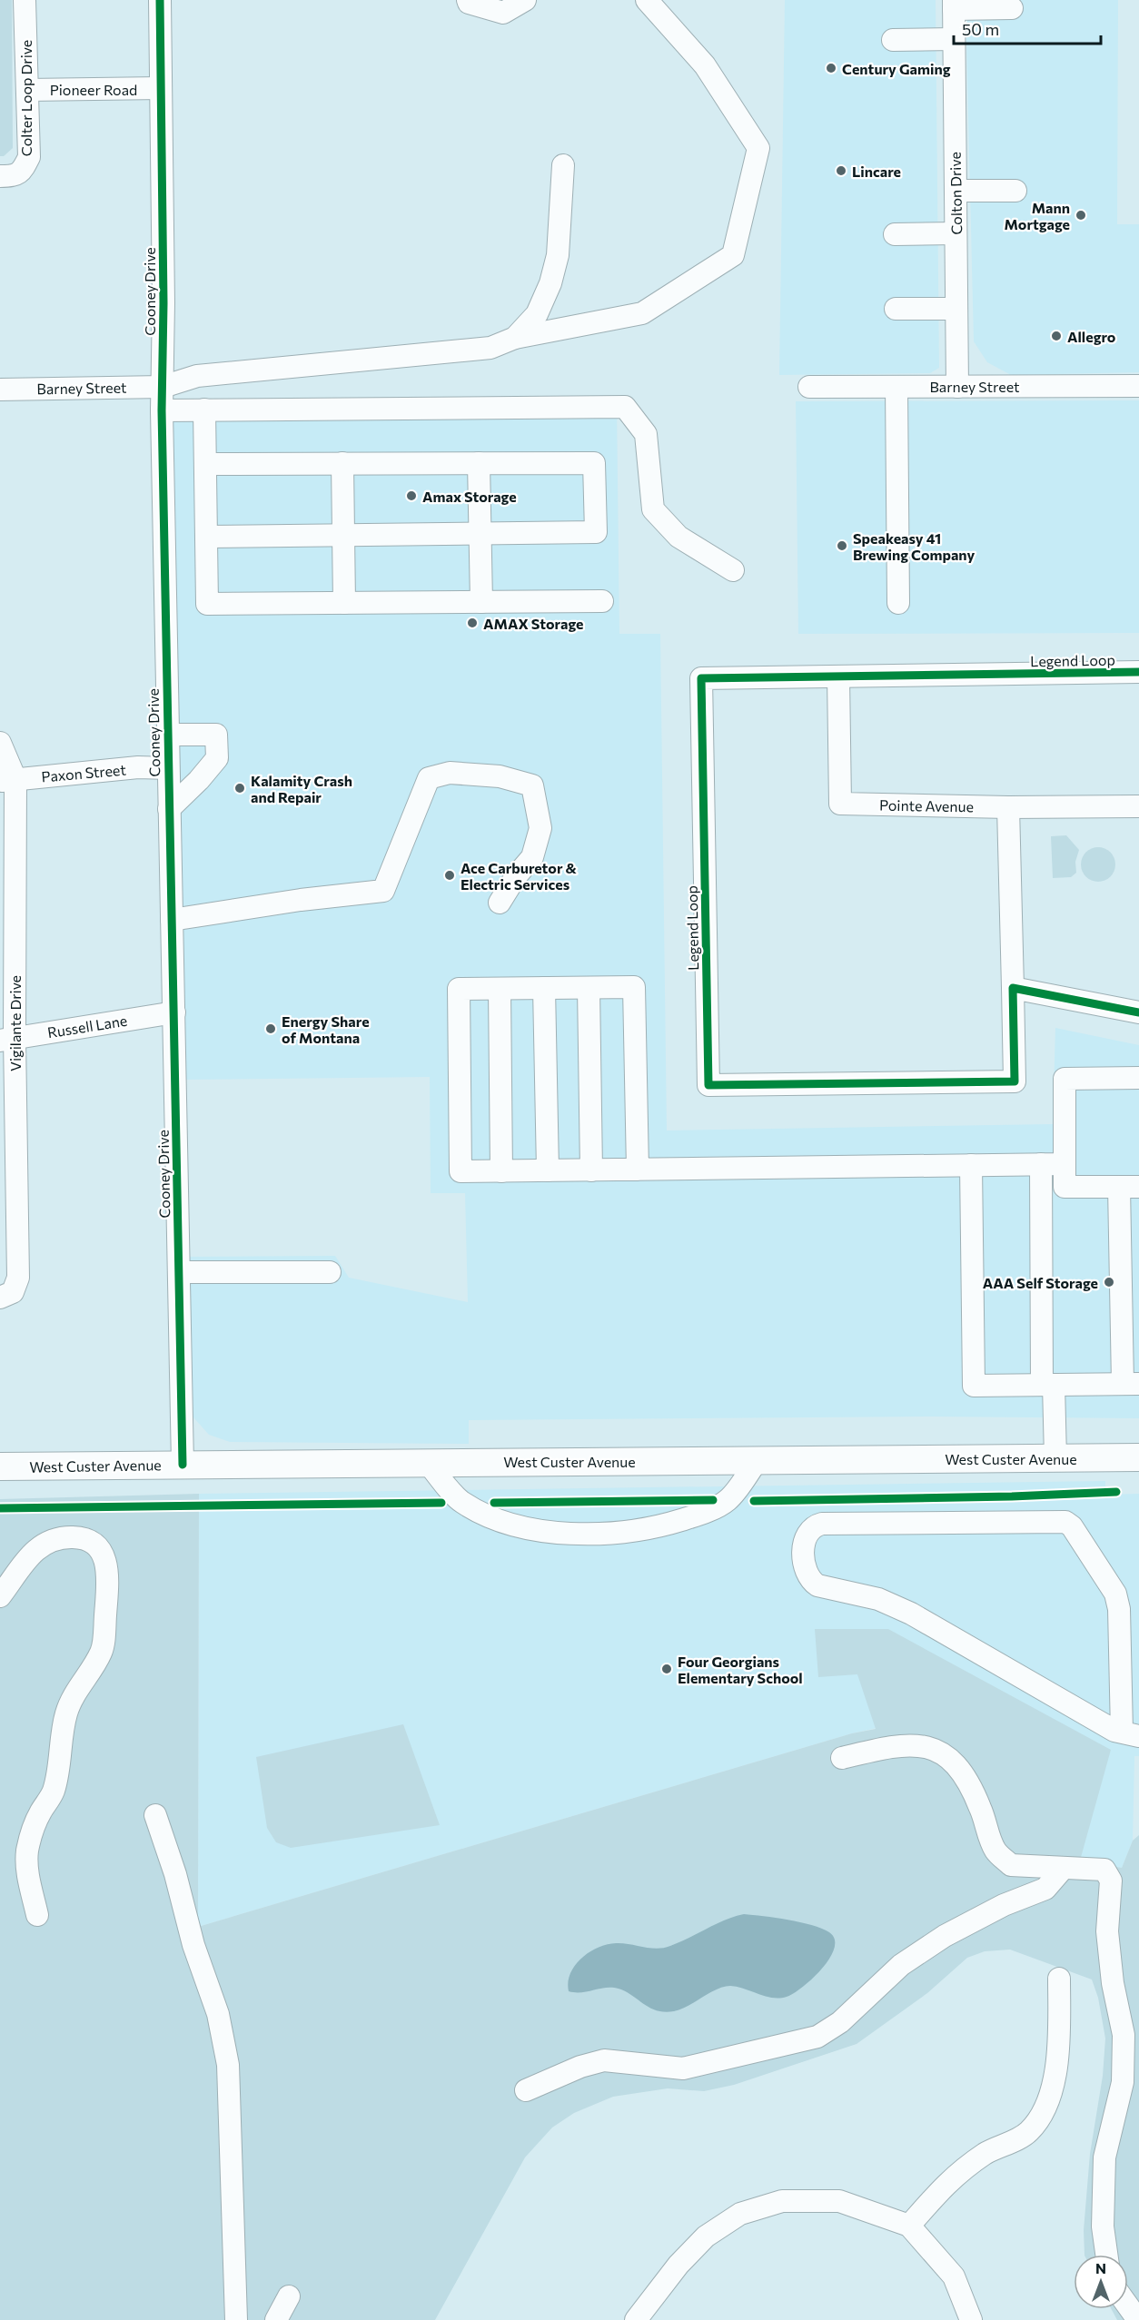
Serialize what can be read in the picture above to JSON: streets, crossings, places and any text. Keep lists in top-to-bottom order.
{
  "streets": {
    "main road": ["West Custer Avenue"],
    "street": [
      "Pioneer Road",
      "Colter Loop Drive",
      "Colton Drive",
      "Cooney Drive",
      "Barney Street",
      "Legend Loop",
      "Paxon Street",
      "Pointe Avenue",
      "Vigilante Drive",
      "Russell Lane"
    ]
  },
  "crossings": [
    ["Pioneer Road", "Colter Loop Drive"],
    ["Pioneer Road", "Cooney Drive"],
    ["Colton Drive", "Barney Street"],
    ["Cooney Drive", "Barney Street"],
    ["Cooney Drive", "Paxon Street"],
    ["Cooney Drive", "Russell Lane"],
    ["Cooney Drive", "West Custer Avenue"],
    ["Legend Loop", "Pointe Avenue"],
    ["Paxon Street", "Vigilante Drive"],
    ["Vigilante Drive", "Russell Lane"]
  ],
  "places": [
    "Century Gaming",
    "Lincare",
    "Mann Mortgage",
    "Allegro",
    "Amax Storage",
    "Speakeasy 41 Brewing Company",
    "AMAX Storage",
    "Kalamity Crash and Repair",
    "Ace Carburetor & Electric Services",
    "Energy Share of Montana",
    "AAA Self Storage",
    "Four Georgians Elementary School"
  ],
  "scale_bar": "50 m",
  "north": "top"
}
